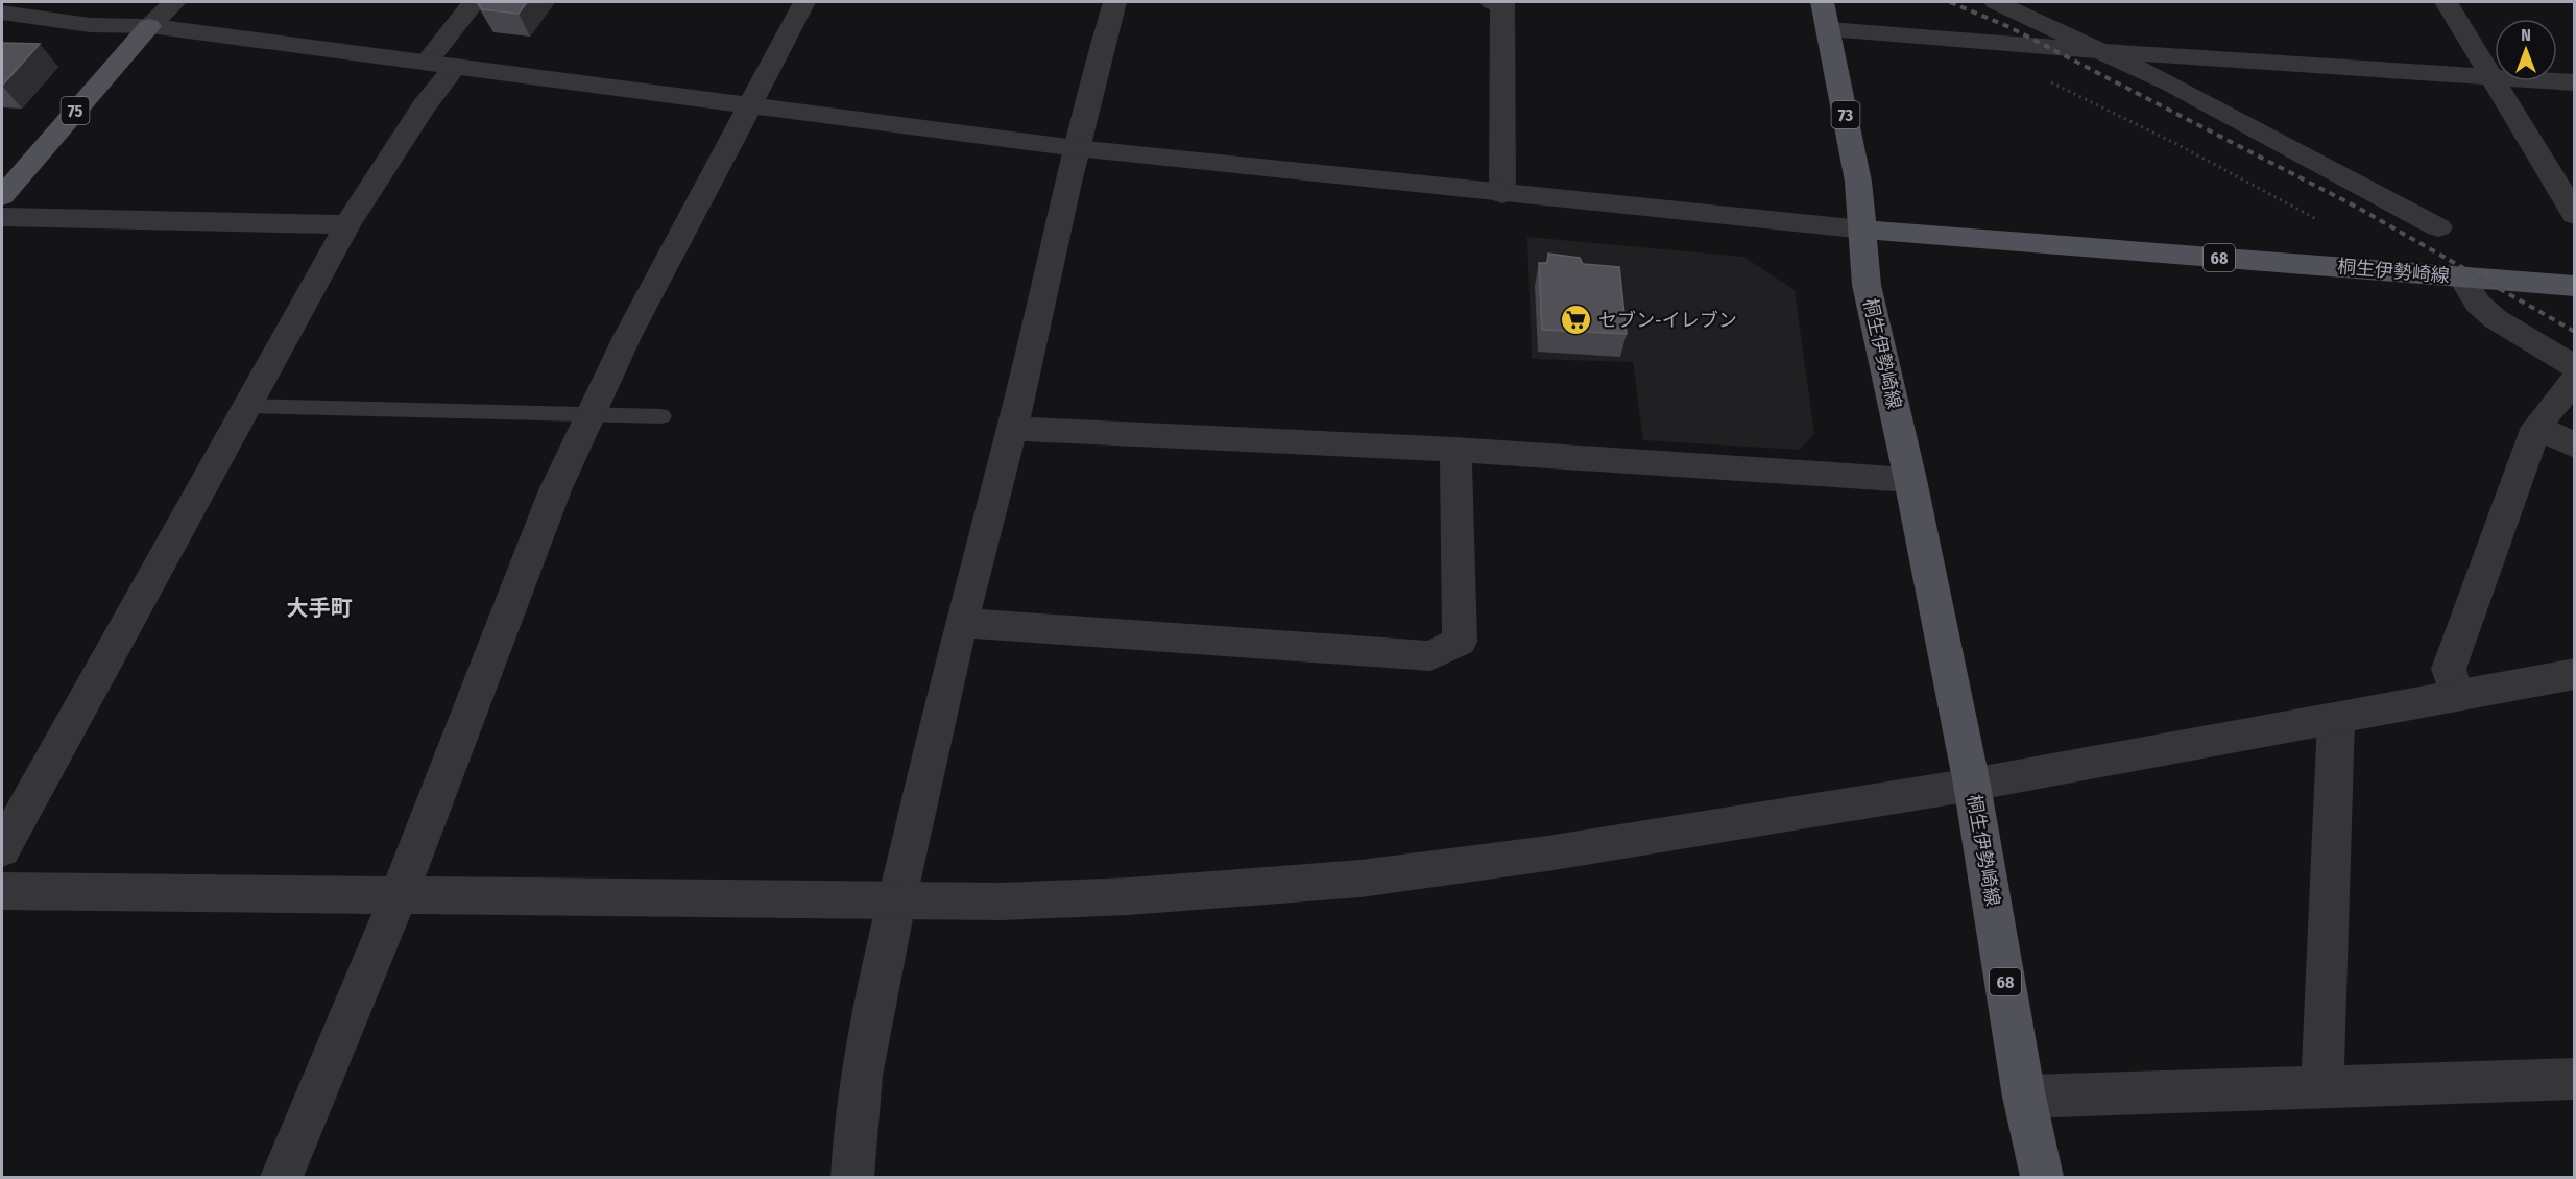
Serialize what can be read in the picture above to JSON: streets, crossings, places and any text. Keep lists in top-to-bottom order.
{
  "streets": {
    "main road": [
      "75",
      "73",
      "68",
      "桐生伊勢崎線"
    ]
  },
  "crossings": [
    ["73", "桐生伊勢崎線"]
  ],
  "districts": ["大手町"],
  "places": {
    "supermarket": ["セブン-イレブン"]
  },
  "north": "top"
}
